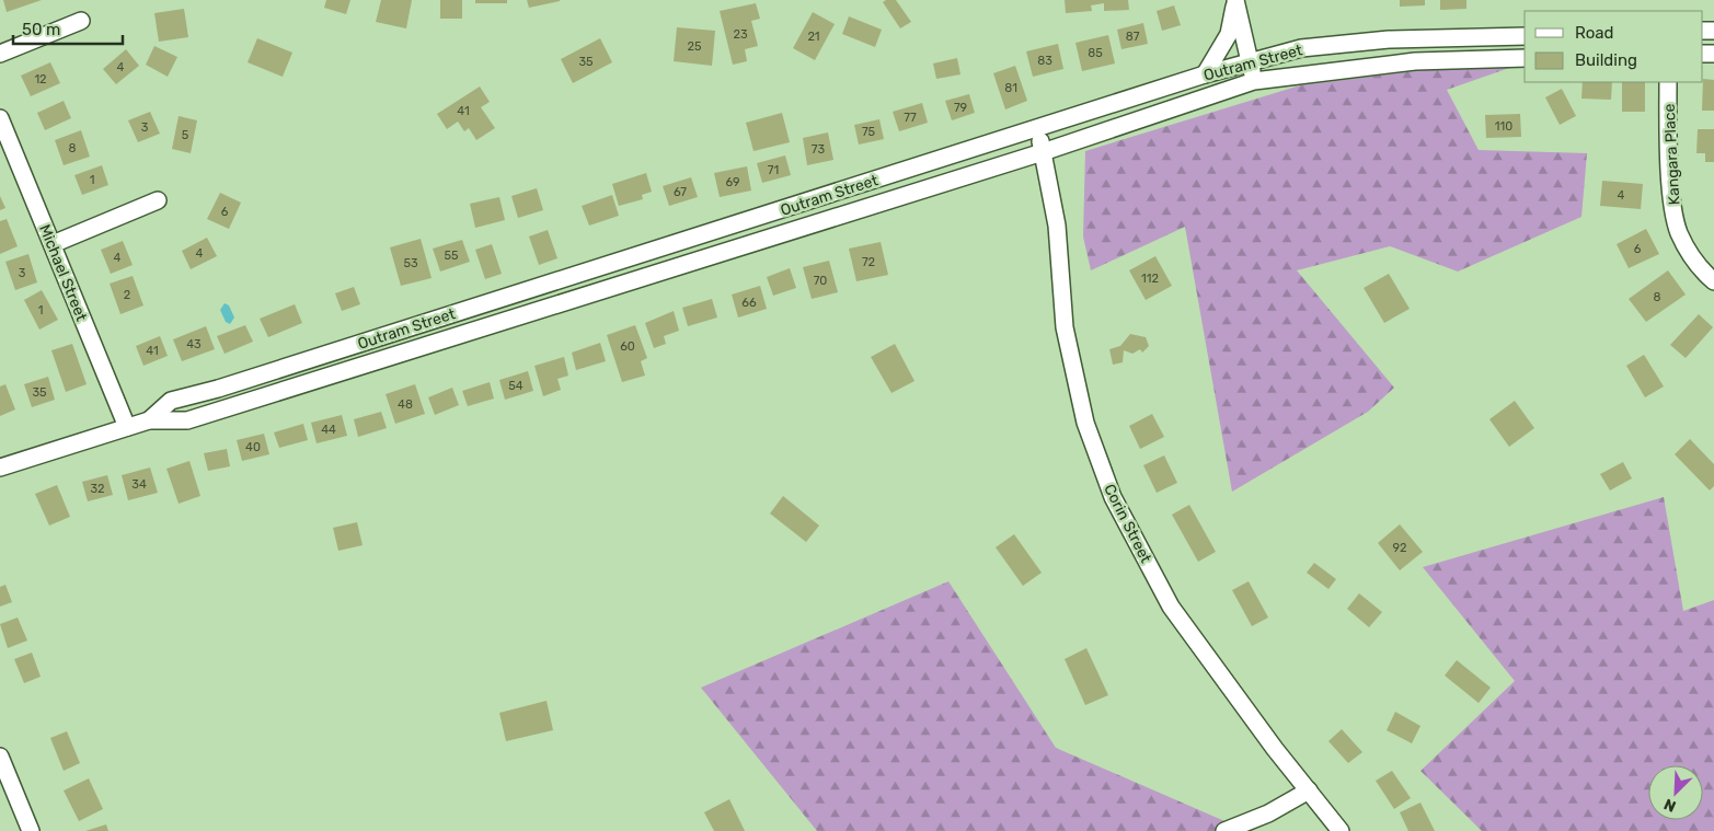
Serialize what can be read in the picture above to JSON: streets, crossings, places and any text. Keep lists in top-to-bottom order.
{
  "streets": {
    "street": [
      "Outram Street",
      "Kangara Place",
      "Michael Street",
      "Corin Street"
    ]
  },
  "crossings": [
    ["Outram Street", "Michael Street"],
    ["Outram Street", "Corin Street"]
  ],
  "house_numbers": [
    "23",
    "21",
    "87",
    "25",
    "85",
    "83",
    "35",
    "4",
    "12",
    "81",
    "79",
    "41",
    "77",
    "110",
    "3",
    "75",
    "5",
    "8",
    "73",
    "71",
    "1",
    "69",
    "67",
    "4",
    "6",
    "6",
    "4",
    "55",
    "4",
    "72",
    "53",
    "3",
    "112",
    "70",
    "2",
    "8",
    "66",
    "1",
    "43",
    "60",
    "41",
    "54",
    "35",
    "48",
    "44",
    "40",
    "34",
    "32",
    "92"
  ],
  "legend": ["Road", "Building"],
  "scale_bar": "50 m",
  "north": "bottom left"
}
